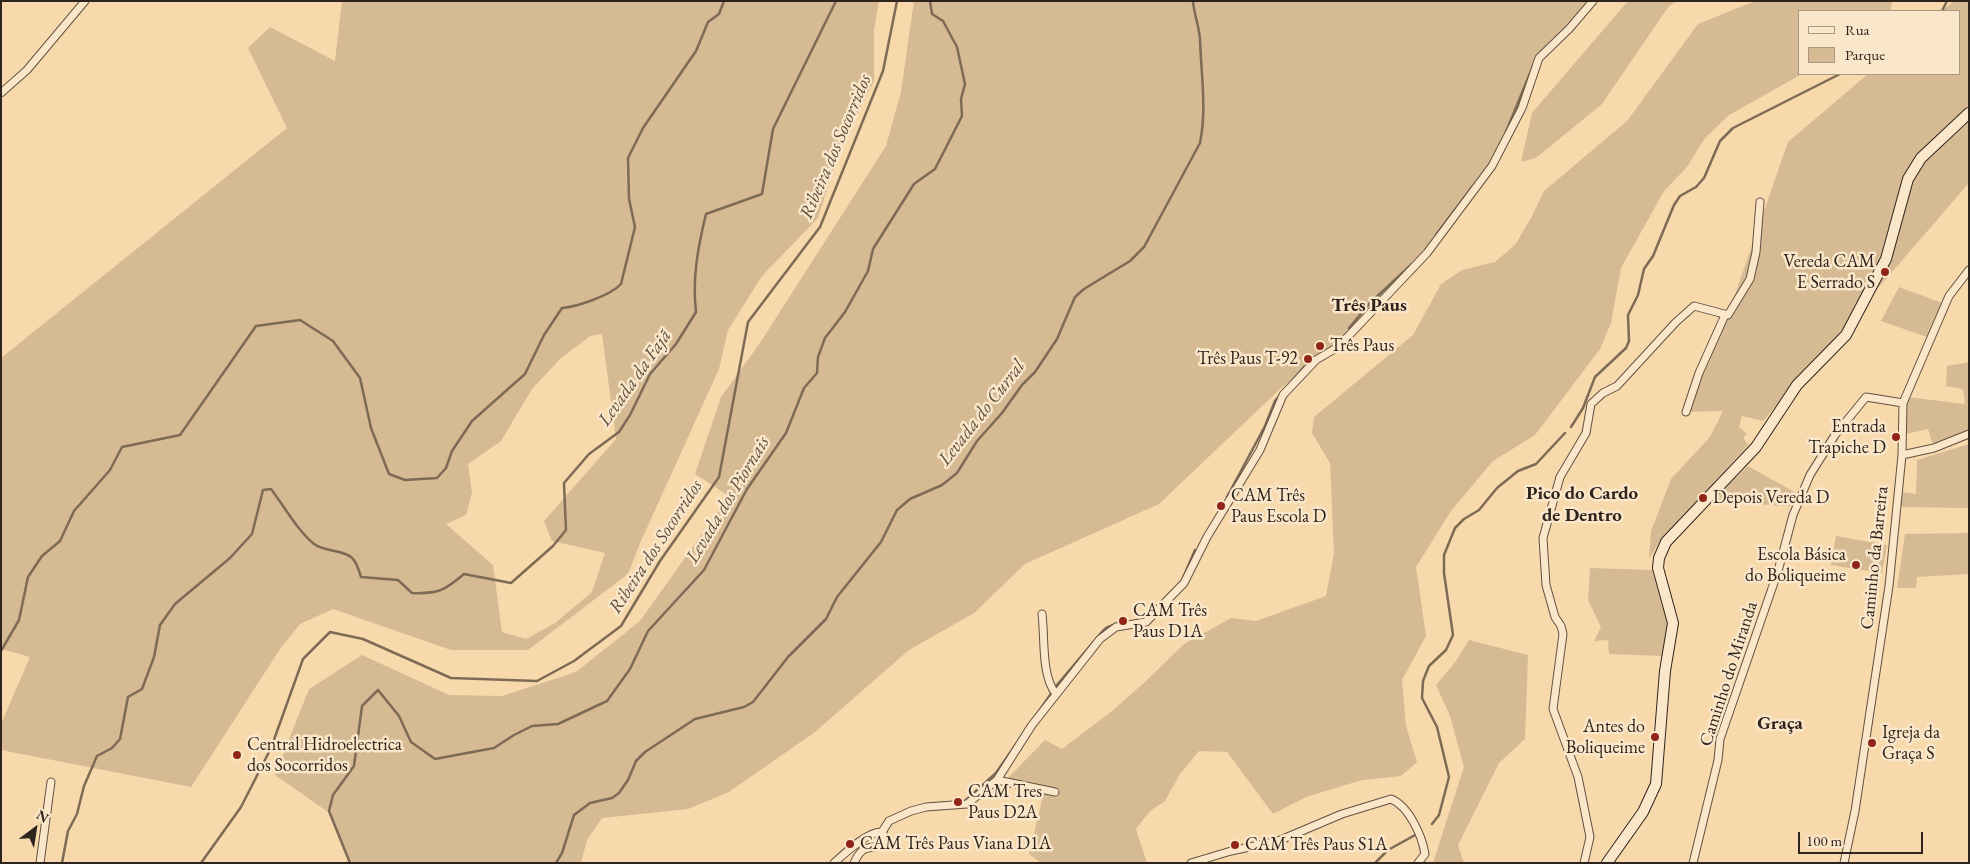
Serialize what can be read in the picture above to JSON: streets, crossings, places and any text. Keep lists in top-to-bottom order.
{
  "streets": {
    "street": ["Caminho da Barreira", "Caminho do Miranda"]
  },
  "crossings": [
    ["Caminho da Barreira", "Caminho do Miranda"]
  ],
  "districts": ["Três Paus", "Pico do Cardo de Dentro", "Graça"],
  "water": [
    "Ribeira dos Socorridos",
    "Levada da Fajã",
    "Levada do Curral",
    "Levada dos Piornais"
  ],
  "places": [
    "Vereda CAM E Serrado S",
    "Três Paus",
    "Três Paus T-92",
    "Entrada Trapiche D",
    "Depois Vereda D",
    "CAM Três Paus Escola D",
    "Escola Básica do Boliqueime",
    "CAM Três Paus D1A",
    "Antes do Boliqueime",
    "Igreja da Graça S",
    "Central Hidroelectrica dos Socorridos",
    "CAM Tres Paus D2A",
    "CAM Três Paus Viana D1A",
    "CAM Três Paus S1A"
  ],
  "legend": ["Rua", "Parque"],
  "scale_bar": "100 m",
  "north": "top right"
}
